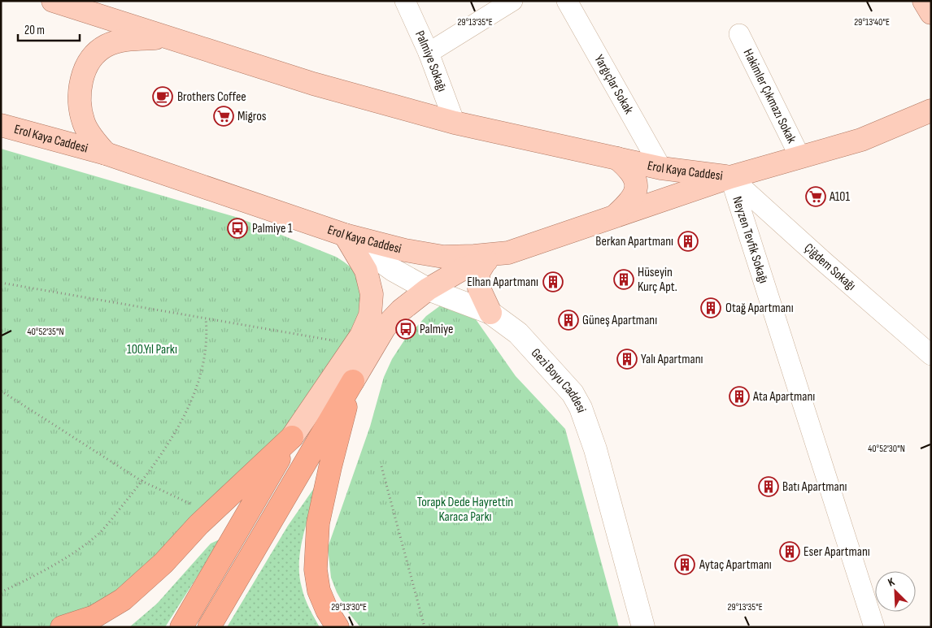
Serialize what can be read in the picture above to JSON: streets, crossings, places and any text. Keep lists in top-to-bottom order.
{
  "streets": {
    "main road": ["Erol Kaya Caddesi"],
    "street": [
      "Palmiye Sokağı",
      "Yargıçlar Sokak",
      "Hakimler Çıkmazı Sokak",
      "Neyzen Tevfik Sokağı",
      "Çiğdem Sokağı",
      "Gezi Boyu Caddesi"
    ]
  },
  "crossings": [
    ["Palmiye Sokağı", "Erol Kaya Caddesi"],
    ["Yargıçlar Sokak", "Erol Kaya Caddesi"],
    ["Hakimler Çıkmazı Sokak", "Erol Kaya Caddesi"],
    ["Erol Kaya Caddesi", "Neyzen Tevfik Sokağı"],
    ["Erol Kaya Caddesi", "Çiğdem Sokağı"],
    ["Erol Kaya Caddesi", "Gezi Boyu Caddesi"],
    ["Neyzen Tevfik Sokağı", "Çiğdem Sokağı"]
  ],
  "parks": ["100.Yıl Parkı", "Torapk Dede Hayrettin Karaca Parkı"],
  "places": {
    "cafe": ["Brothers Coffee"],
    "supermarket": ["Migros", "A101"],
    "bus stop": ["Palmiye 1", "Palmiye"],
    "building": [
      "Berkan Apartmanı",
      "Hüseyin Kurç Apt.",
      "Elhan Apartmanı",
      "Otağ Apartmanı",
      "Güneş Apartmanı",
      "Yalı Apartmanı",
      "Ata Apartmanı",
      "Batı Apartmanı",
      "Eser Apartmanı",
      "Aytaç Apartmanı"
    ]
  },
  "scale_bar": "20 m",
  "north": "top left",
  "coordinates": [
    "29°13'35\"E",
    "29°13'40\"E",
    "40°52'35\"N",
    "40°52'30\"N",
    "29°13'30\"E"
  ]
}
